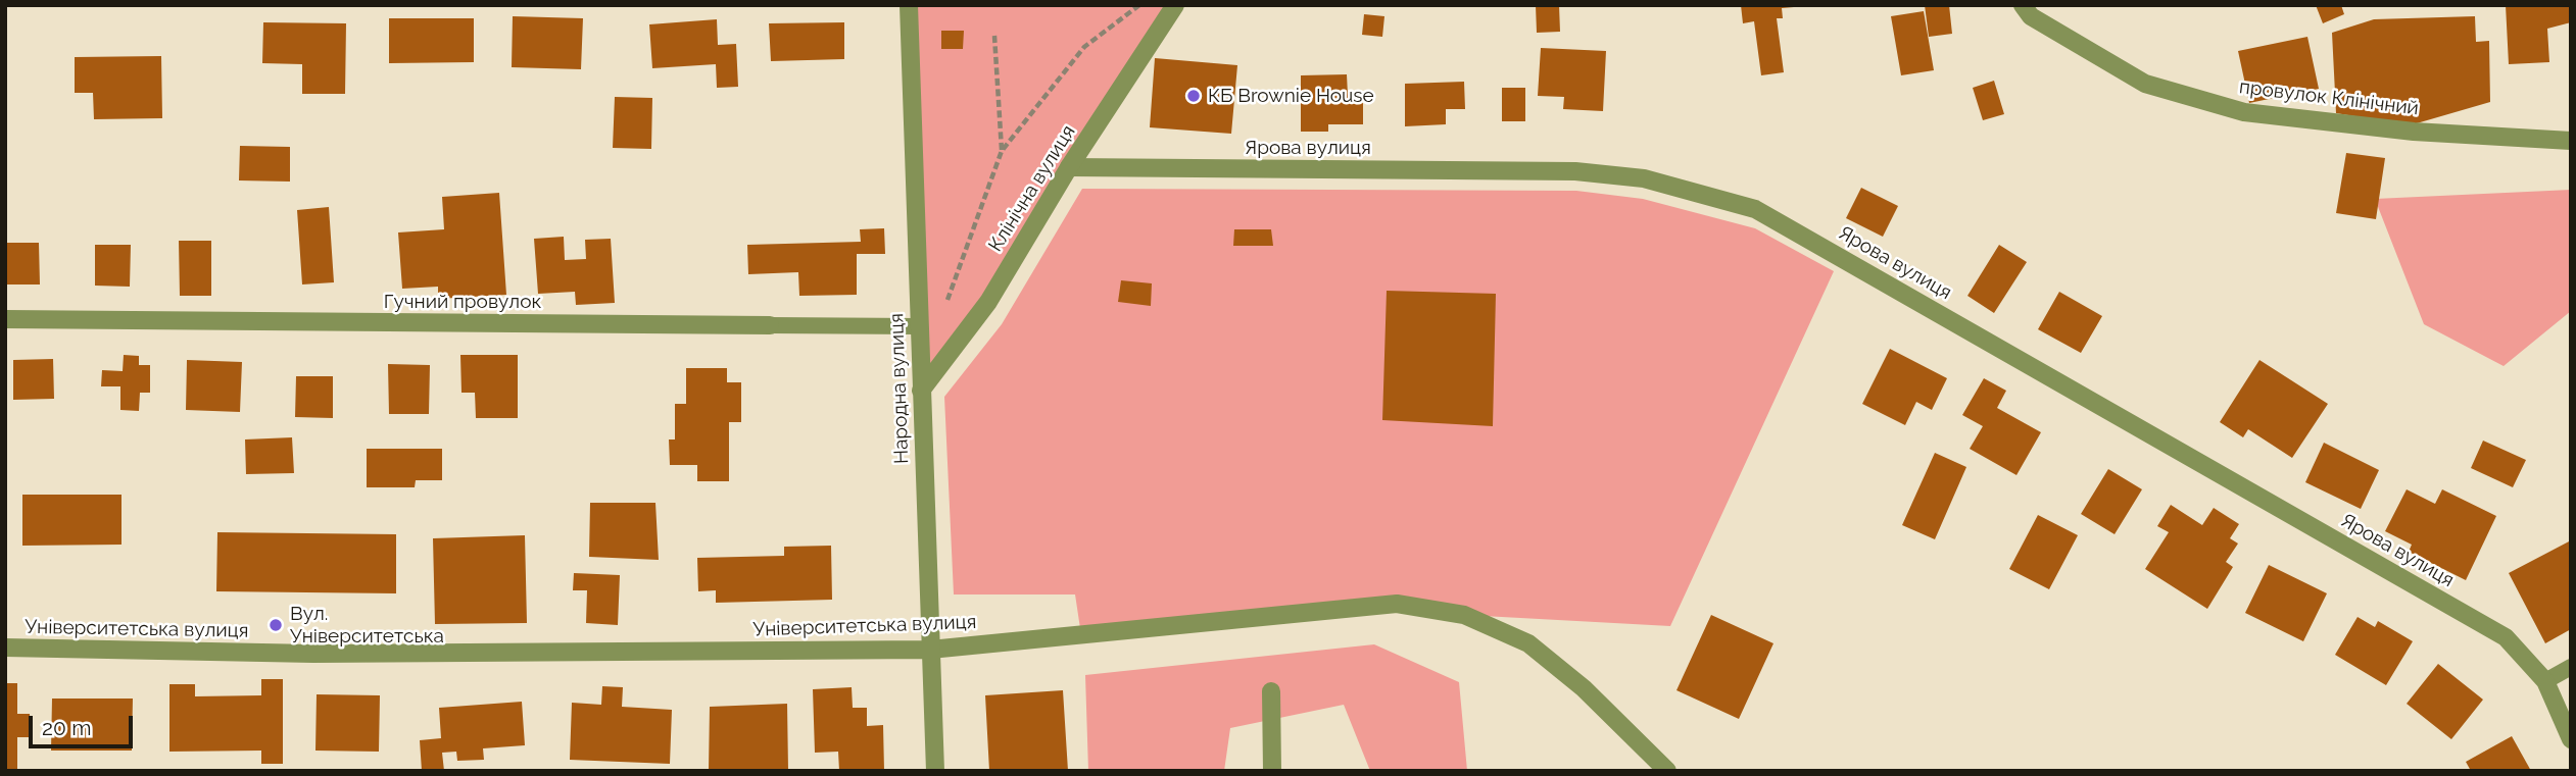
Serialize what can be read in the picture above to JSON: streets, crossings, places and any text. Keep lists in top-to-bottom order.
{
  "streets": {
    "street": [
      "провулок Клінічний",
      "Ярова вулиця",
      "Клінічна вулиця",
      "Гучний провулок",
      "Народна вулиця",
      "Університетська вулиця"
    ]
  },
  "crossings": [
    ["Ярова вулиця", "Клінічна вулиця"],
    ["Клінічна вулиця", "Народна вулиця"],
    ["Гучний провулок", "Народна вулиця"],
    ["Народна вулиця", "Університетська вулиця"]
  ],
  "places": ["КБ Brownie House", "Вул. Університетська"],
  "scale_bar": "20 m"
}
